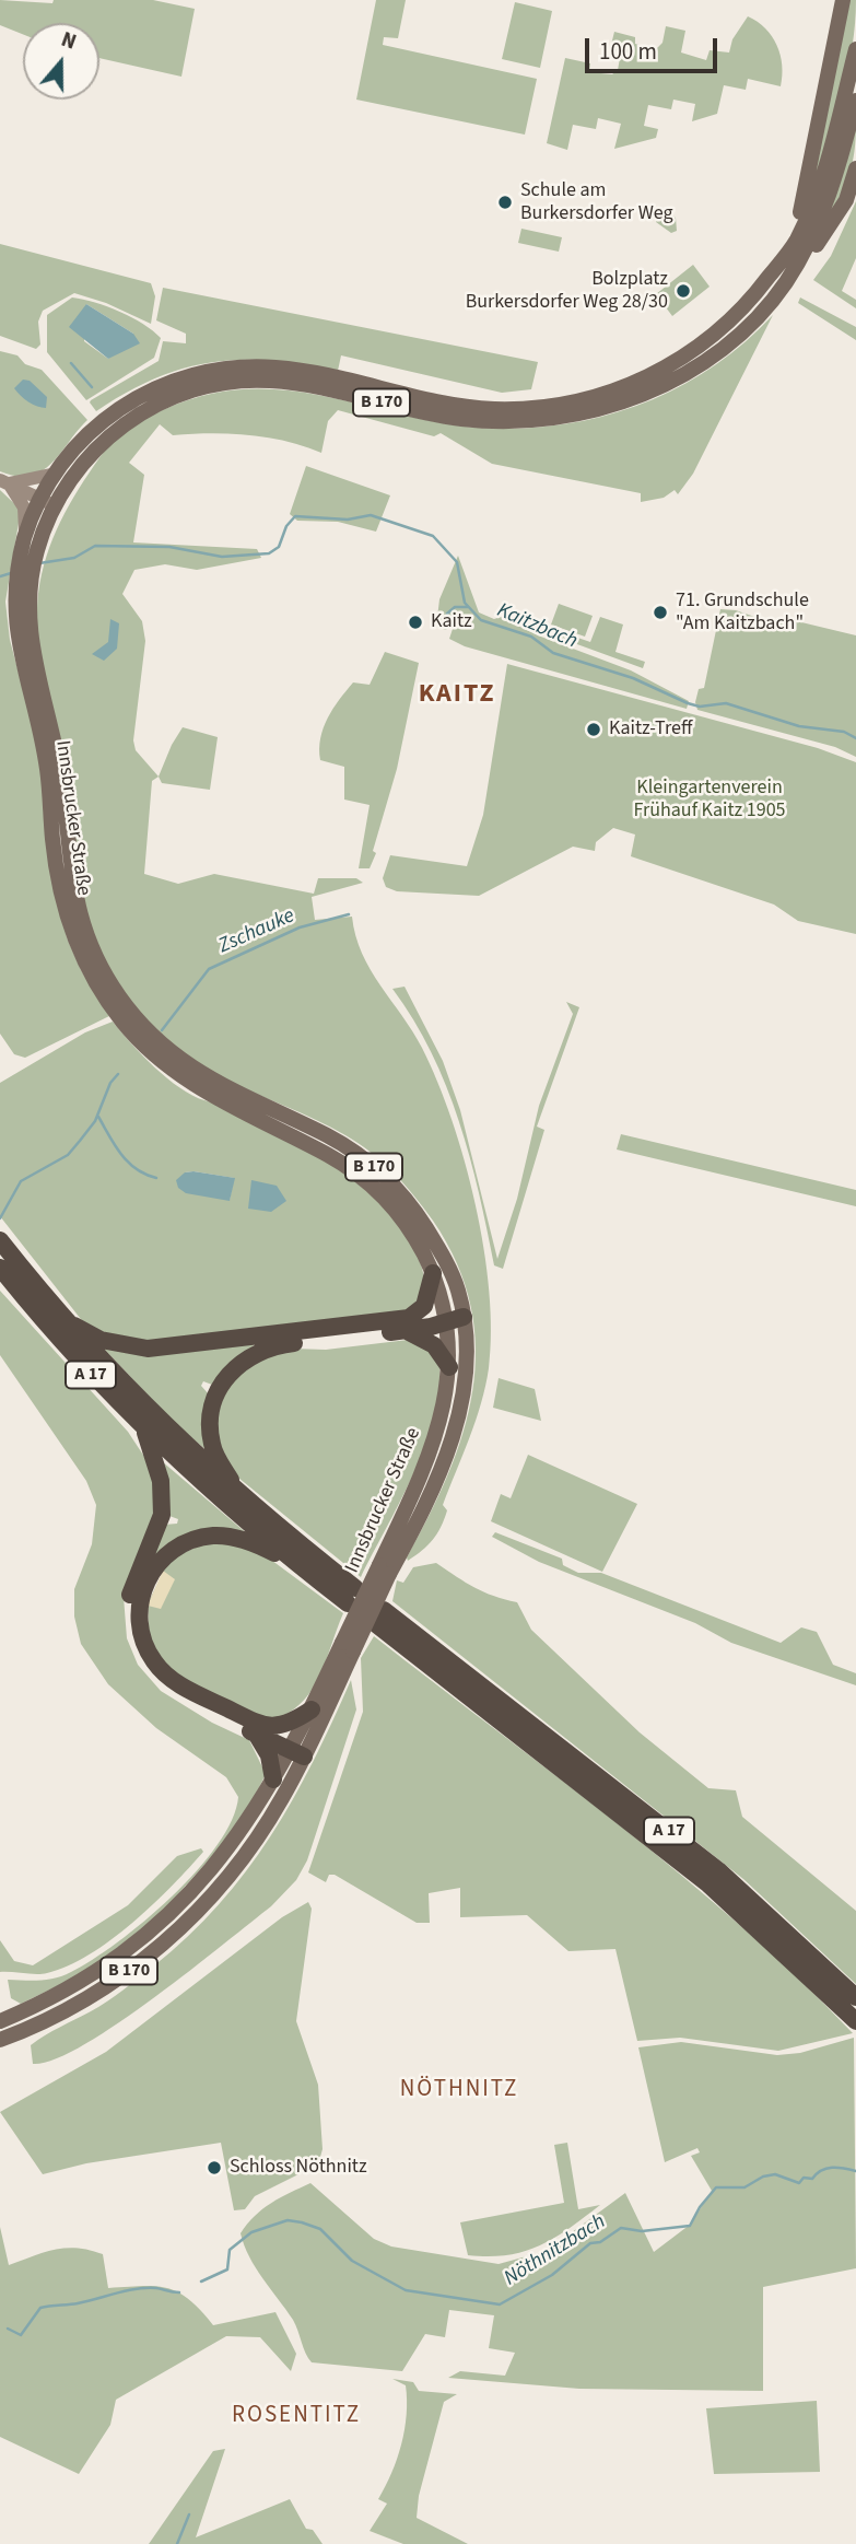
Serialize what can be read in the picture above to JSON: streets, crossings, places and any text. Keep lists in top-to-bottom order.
{
  "streets": {
    "highway": ["A 17"],
    "main road": ["B 170", "Innsbrucker Straße"]
  },
  "crossings": [
    ["B 170", "Innsbrucker Straße"]
  ],
  "districts": ["KAITZ", "NÖTHNITZ", "ROSENTITZ"],
  "water": ["Kaitzbach", "Zschauke", "Nöthnitzbach"],
  "parks": ["Kleingartenverein Frühauf Kaitz 1905"],
  "places": [
    "Schule am Burkersdorfer Weg",
    "Bolzplatz Burkersdorfer Weg 28/30",
    "71. Grundschule \"Am Kaitzbach\"",
    "Kaitz",
    "Kaitz-Treff",
    "Schloss Nöthnitz"
  ],
  "scale_bar": "100 m",
  "north": "top"
}
